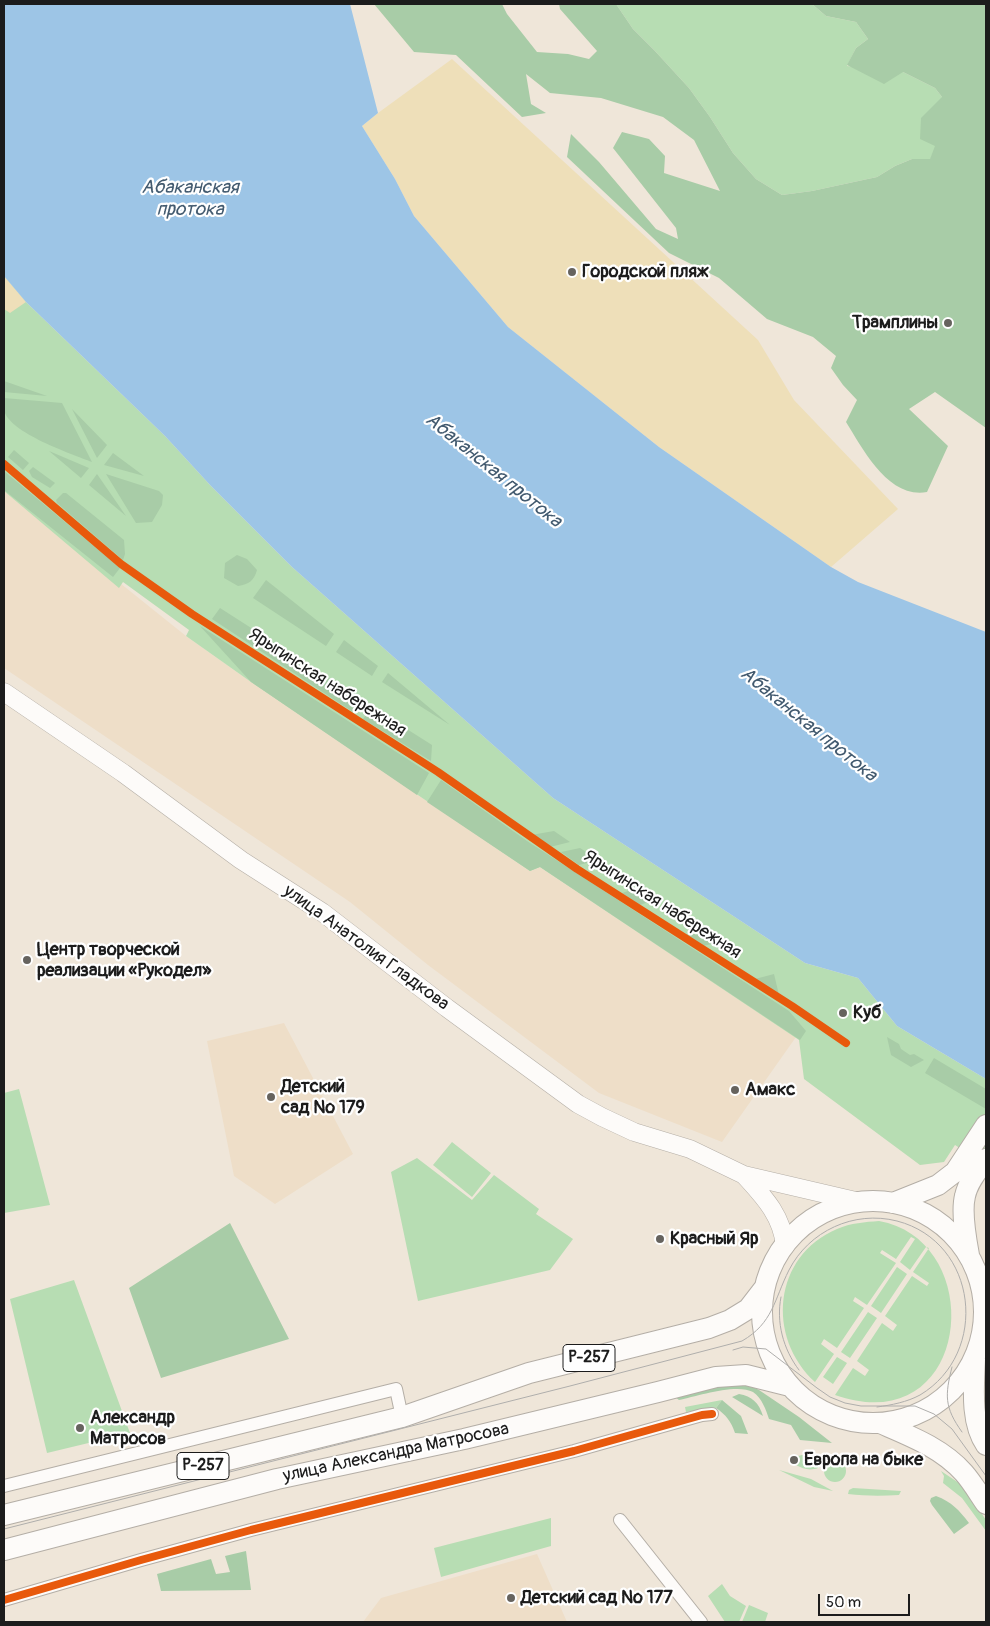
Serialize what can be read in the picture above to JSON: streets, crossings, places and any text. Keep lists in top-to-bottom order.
{
  "streets": {
    "highway": ["Р-257", "улица Александра Матросова"],
    "main road": ["улица Анатолия Гладкова"],
    "cycle path": ["Ярыгинская набережная"]
  },
  "crossings": [
    ["Р-257", "улица Александра Матросова"]
  ],
  "water": ["Абаканская протока"],
  "places": [
    "Городской пляж",
    "Трамплины",
    "Центр творческой реализации «Рукодел»",
    "Куб",
    "Амакс",
    "Детский сад № 179",
    "Красный Яр",
    "Александр Матросов",
    "Европа на быке",
    "Детский сад № 177"
  ],
  "scale_bar": "50 m"
}
